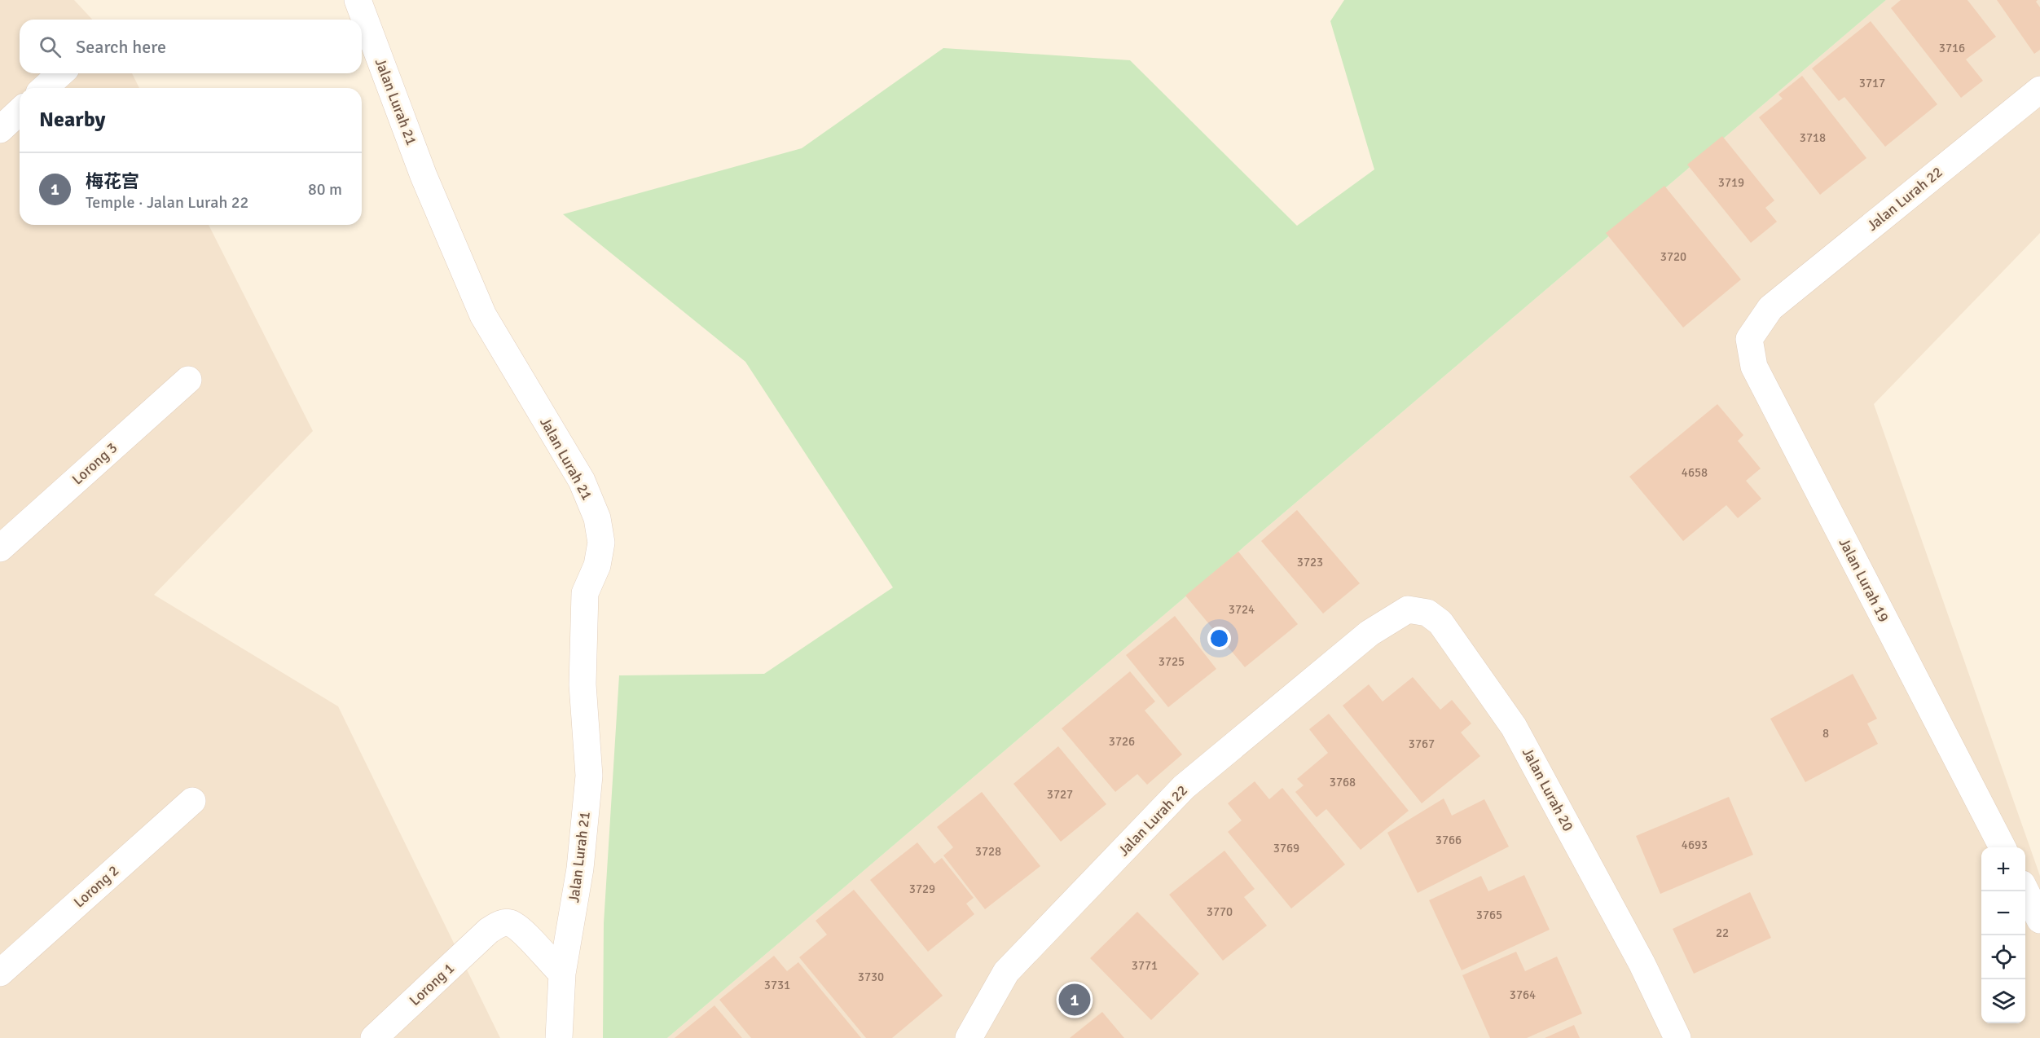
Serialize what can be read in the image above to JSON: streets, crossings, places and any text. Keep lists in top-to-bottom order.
{
  "streets": {
    "street": [
      "Jalan Lurah 21",
      "Jalan Lurah 22",
      "Lorong 3",
      "Jalan Lurah 19",
      "Jalan Lurah 20",
      "Lorong 2",
      "Lorong 1"
    ]
  },
  "crossings": [
    ["Jalan Lurah 21", "Lorong 1"],
    ["Jalan Lurah 22", "Jalan Lurah 19"],
    ["Jalan Lurah 22", "Jalan Lurah 20"]
  ],
  "house_numbers": [
    "3716",
    "3717",
    "3718",
    "3719",
    "3720",
    "4658",
    "3723",
    "3724",
    "3725",
    "8",
    "3726",
    "3767",
    "3768",
    "3727",
    "3766",
    "4693",
    "3769",
    "3728",
    "3729",
    "3770",
    "3765",
    "22",
    "3771",
    "3730",
    "3731",
    "3764"
  ],
  "page": {
    "search": "Search here",
    "heading": "Nearby",
    "list": [
      {
        "mark": "1",
        "name": "梅花宫",
        "note": "Temple · Jalan Lurah 22",
        "value": "80 m"
      }
    ],
    "map_buttons": ["+", "−"],
    "pins": "1"
  }
}
